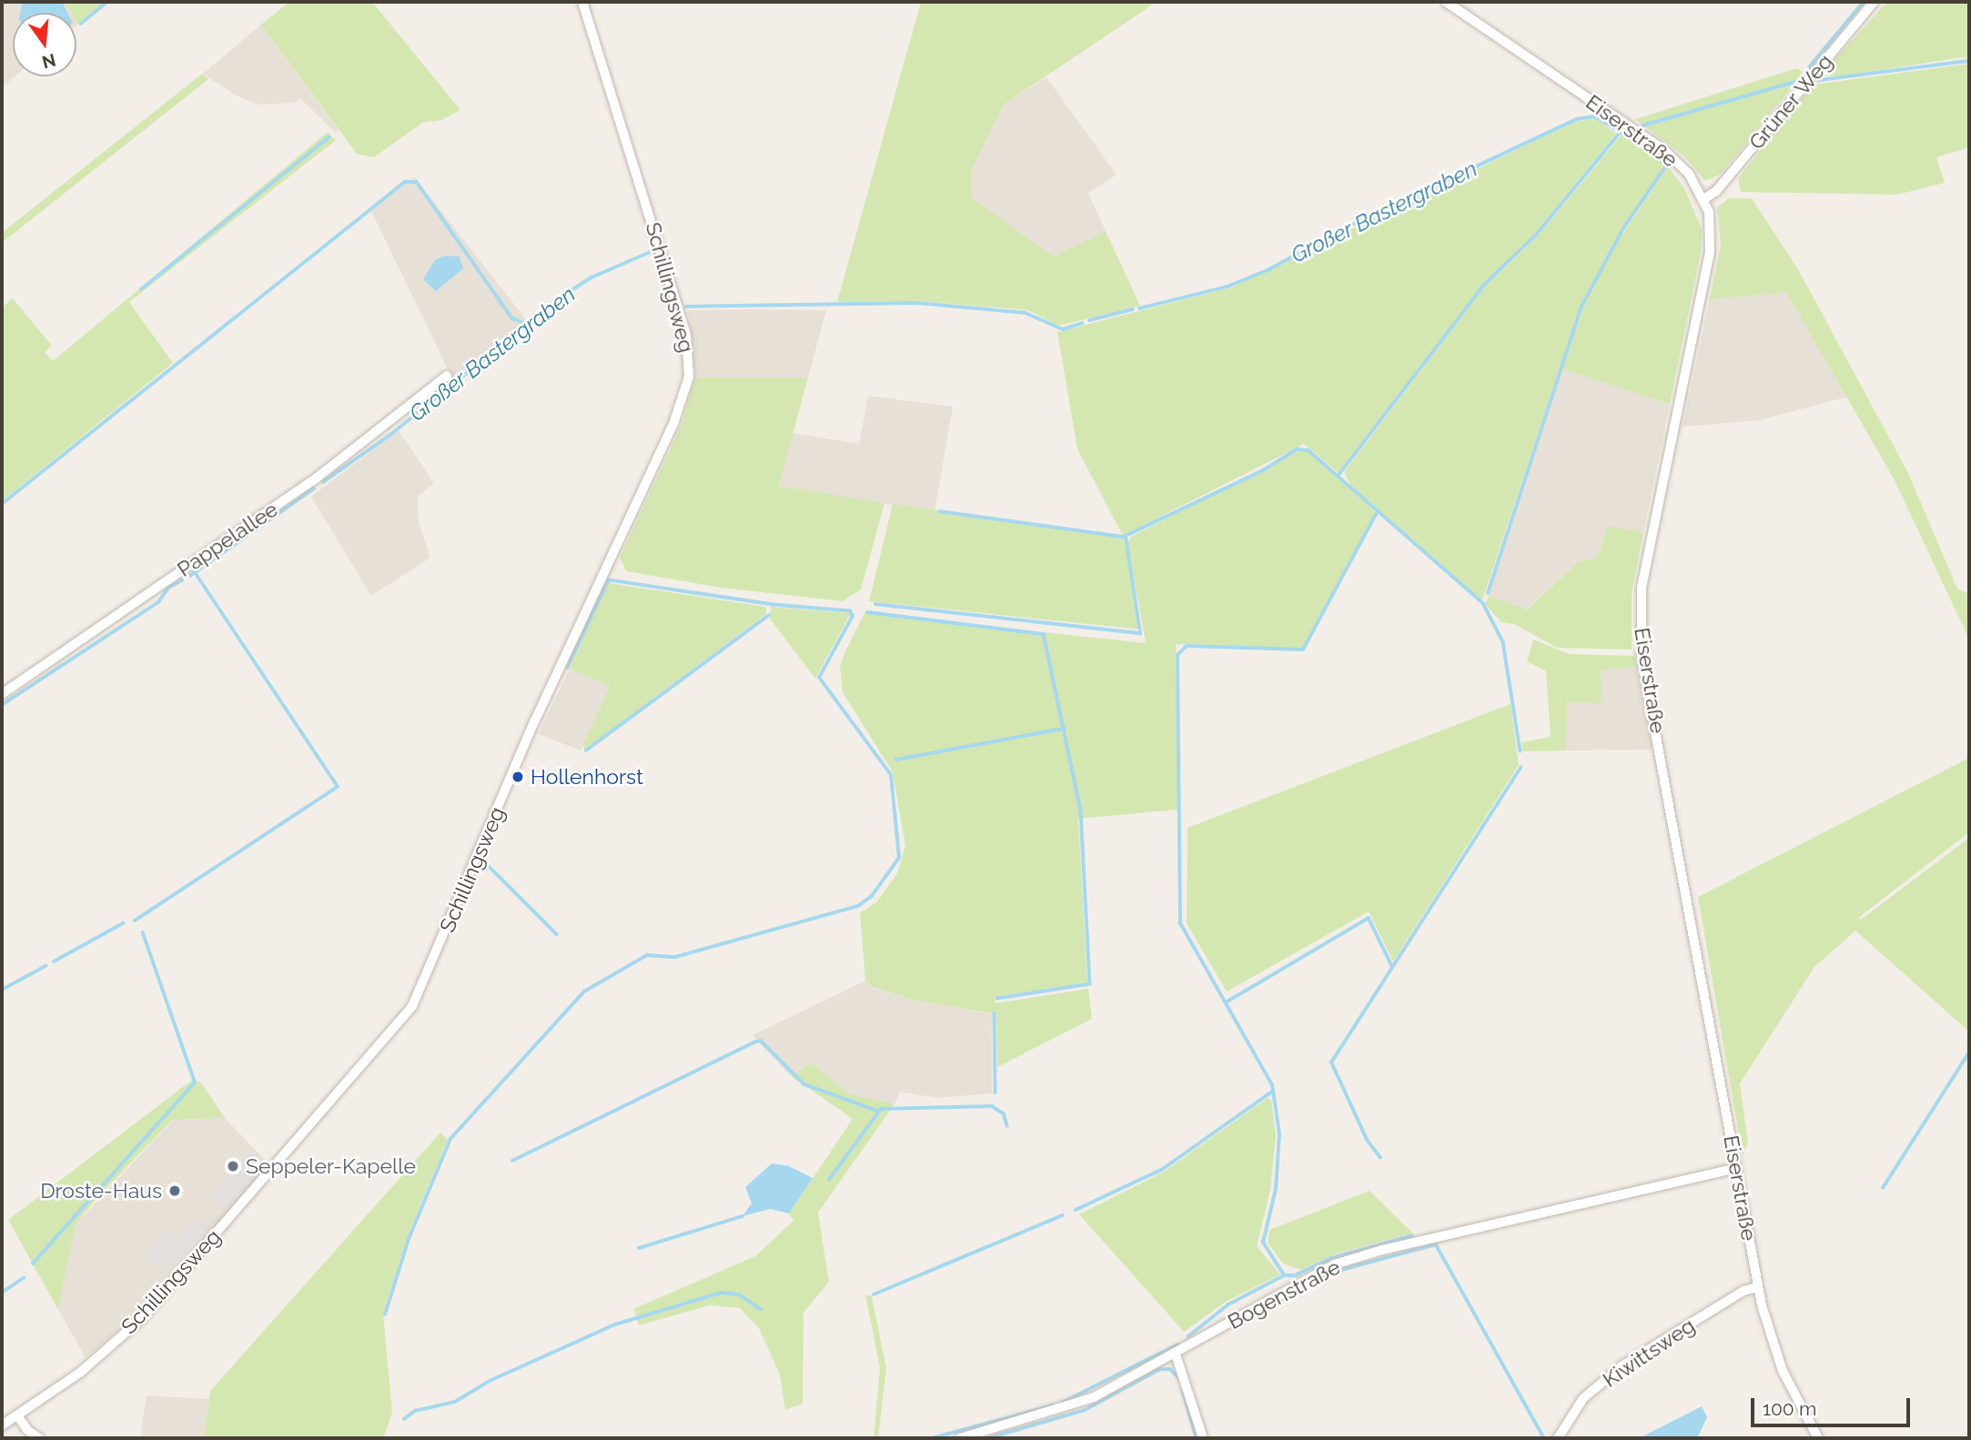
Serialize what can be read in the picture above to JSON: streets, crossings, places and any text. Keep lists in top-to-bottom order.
{
  "streets": {
    "street": [
      "Grüner Weg",
      "Eiserstraße",
      "Schillingsweg",
      "Pappelallee",
      "Bogenstraße",
      "Kiwittsweg"
    ]
  },
  "crossings": [
    ["Grüner Weg", "Eiserstraße"],
    ["Eiserstraße", "Bogenstraße"],
    ["Eiserstraße", "Kiwittsweg"]
  ],
  "water": ["Großer Bastergraben"],
  "places": ["Hollenhorst", "Seppeler-Kapelle", "Droste-Haus"],
  "scale_bar": "100 m",
  "north": "bottom"
}
